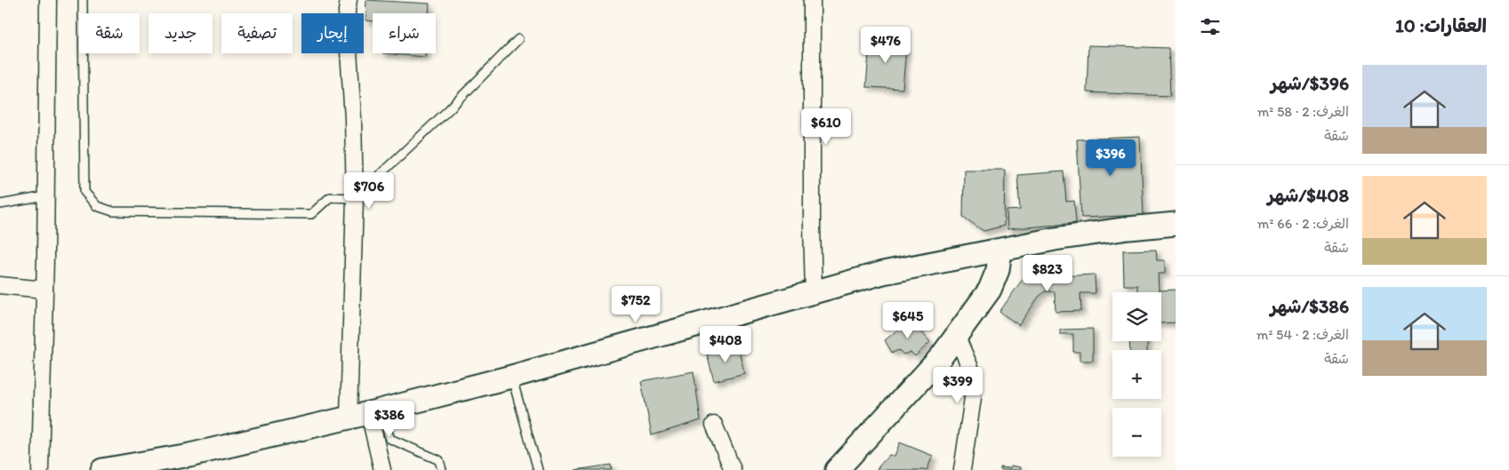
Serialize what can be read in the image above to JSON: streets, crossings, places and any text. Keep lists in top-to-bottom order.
{
  "page": {
    "heading": "العقارات: 10",
    "chip": [
      "شراء",
      "إيجار",
      "تصفية",
      "جديد",
      "شقة"
    ],
    "price": [
      "$476",
      "$610",
      "$396",
      "$706",
      "$823",
      "$752",
      "$645",
      "$408",
      "$399",
      "$386"
    ],
    "list": [
      {
        "name": "$396/شهر",
        "note": "الغرف: 2 · 58 m² · شقة"
      },
      {
        "name": "$408/شهر",
        "note": "الغرف: 2 · 66 m² · شقة"
      },
      {
        "name": "$386/شهر",
        "note": "الغرف: 2 · 54 m² · شقة"
      }
    ],
    "map_buttons": ["+", "−"]
  }
}
